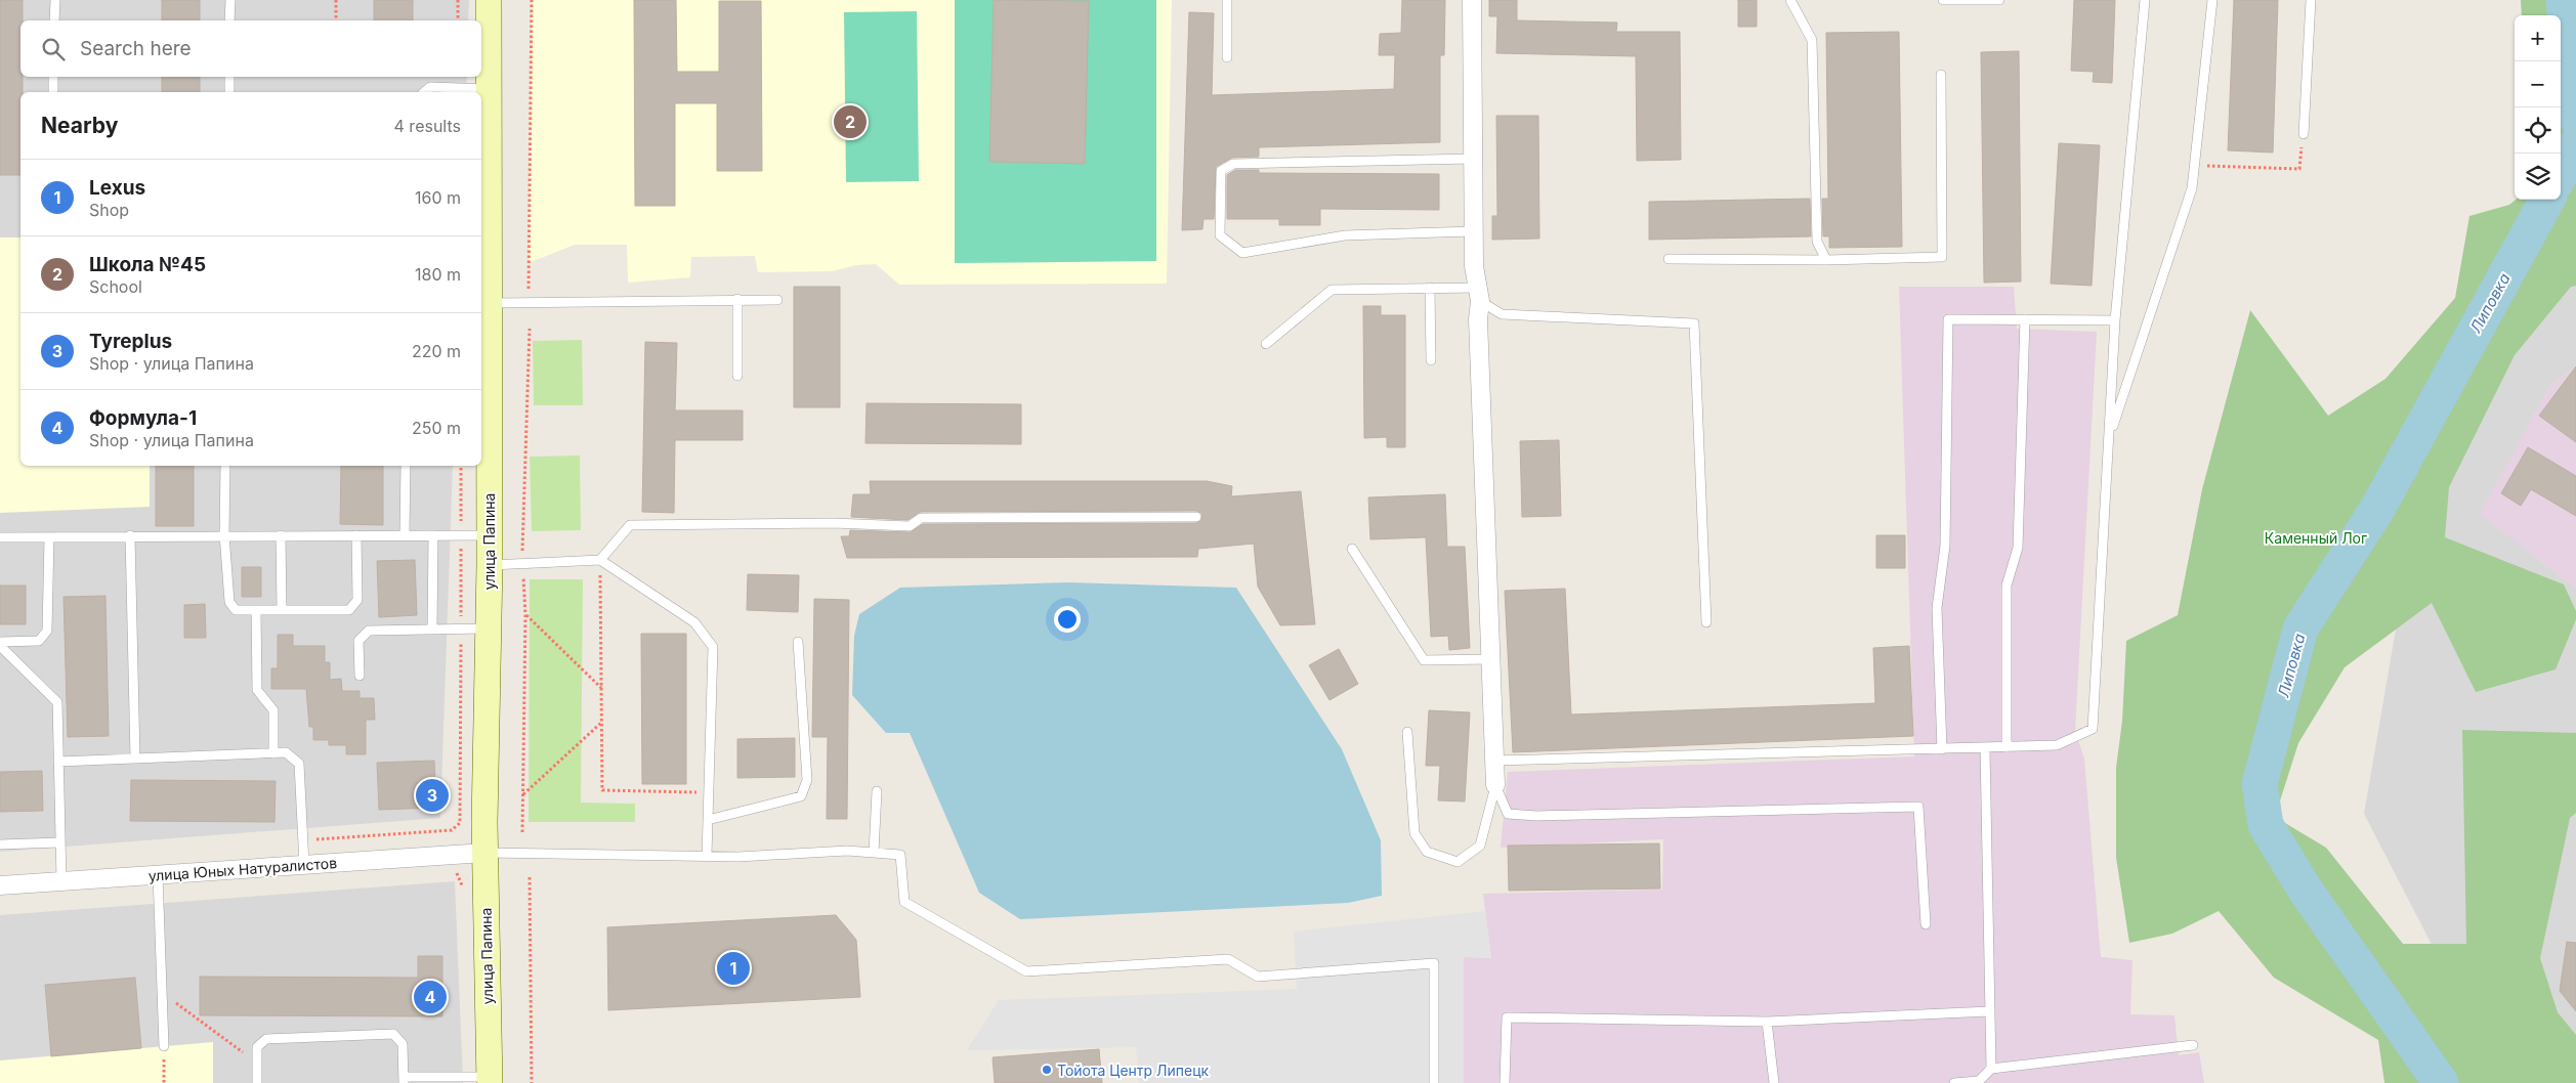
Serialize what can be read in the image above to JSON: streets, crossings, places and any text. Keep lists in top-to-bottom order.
{
  "streets": {
    "street": ["улица Папина", "улица Юных Натуралистов"]
  },
  "crossings": [
    ["улица Папина", "улица Юных Натуралистов"]
  ],
  "water": ["Липовка"],
  "parks": ["Каменный Лог"],
  "places": ["Тойота Центр Липецк"],
  "page": {
    "map_buttons": ["+", "−"],
    "search": "Search here",
    "heading": ["Nearby", "4 results"],
    "pins": [
      "2",
      "3",
      "1",
      "4"
    ],
    "list": [
      {
        "mark": "1",
        "name": "Lexus",
        "note": "Shop",
        "value": "160 m"
      },
      {
        "mark": "2",
        "name": "Школа №45",
        "note": "School",
        "value": "180 m"
      },
      {
        "mark": "3",
        "name": "Tyreplus",
        "note": "Shop · улица Папина",
        "value": "220 m"
      },
      {
        "mark": "4",
        "name": "Формула-1",
        "note": "Shop · улица Папина",
        "value": "250 m"
      }
    ]
  }
}
